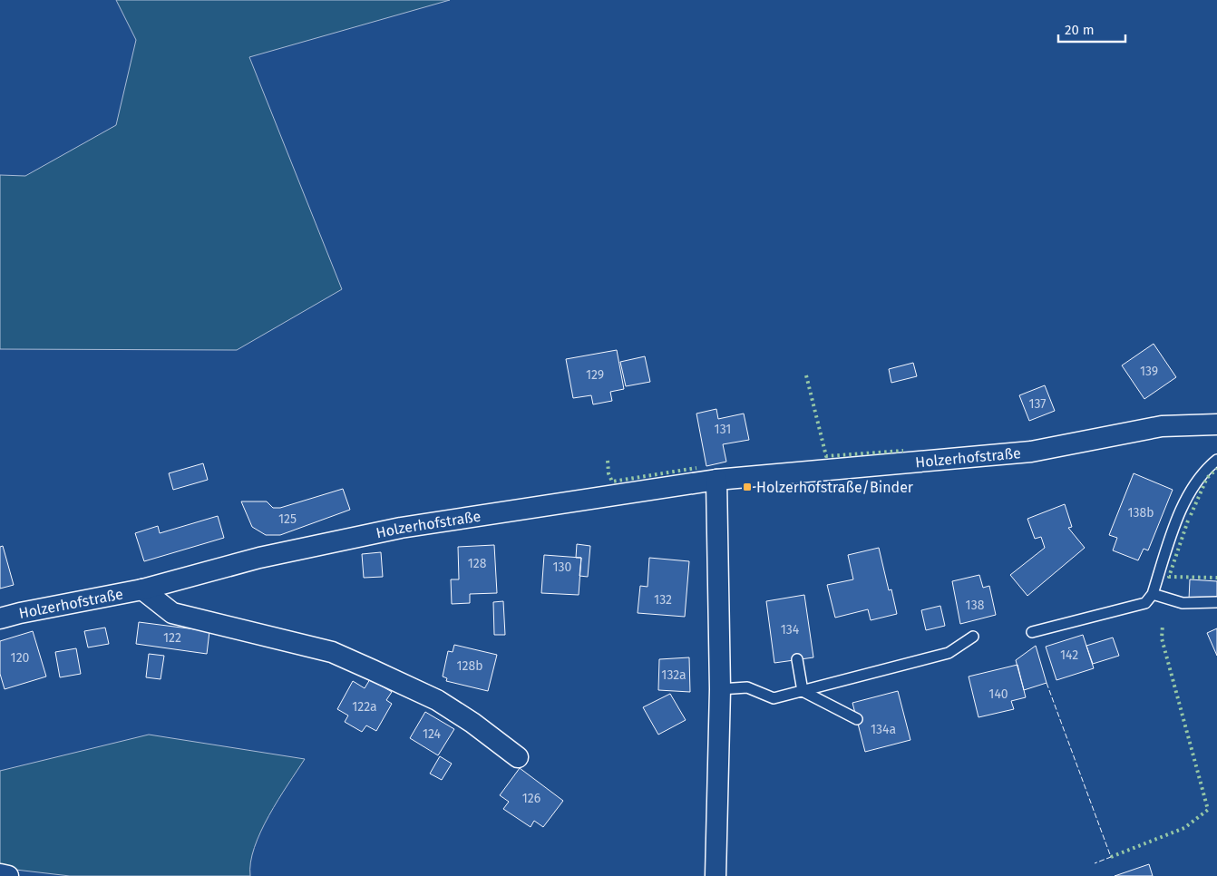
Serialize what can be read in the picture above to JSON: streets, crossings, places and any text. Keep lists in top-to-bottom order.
{
  "streets": {
    "street": ["Holzerhofstraße"]
  },
  "places": {
    "transit": ["Holzerhofstraße/Binder"]
  },
  "house_numbers": [
    "139",
    "129",
    "137",
    "131",
    "138b",
    "125",
    "128",
    "130",
    "132",
    "138",
    "134",
    "122",
    "142",
    "120",
    "128b",
    "132a",
    "140",
    "122a",
    "134a",
    "124",
    "126"
  ],
  "scale_bar": "20 m"
}
